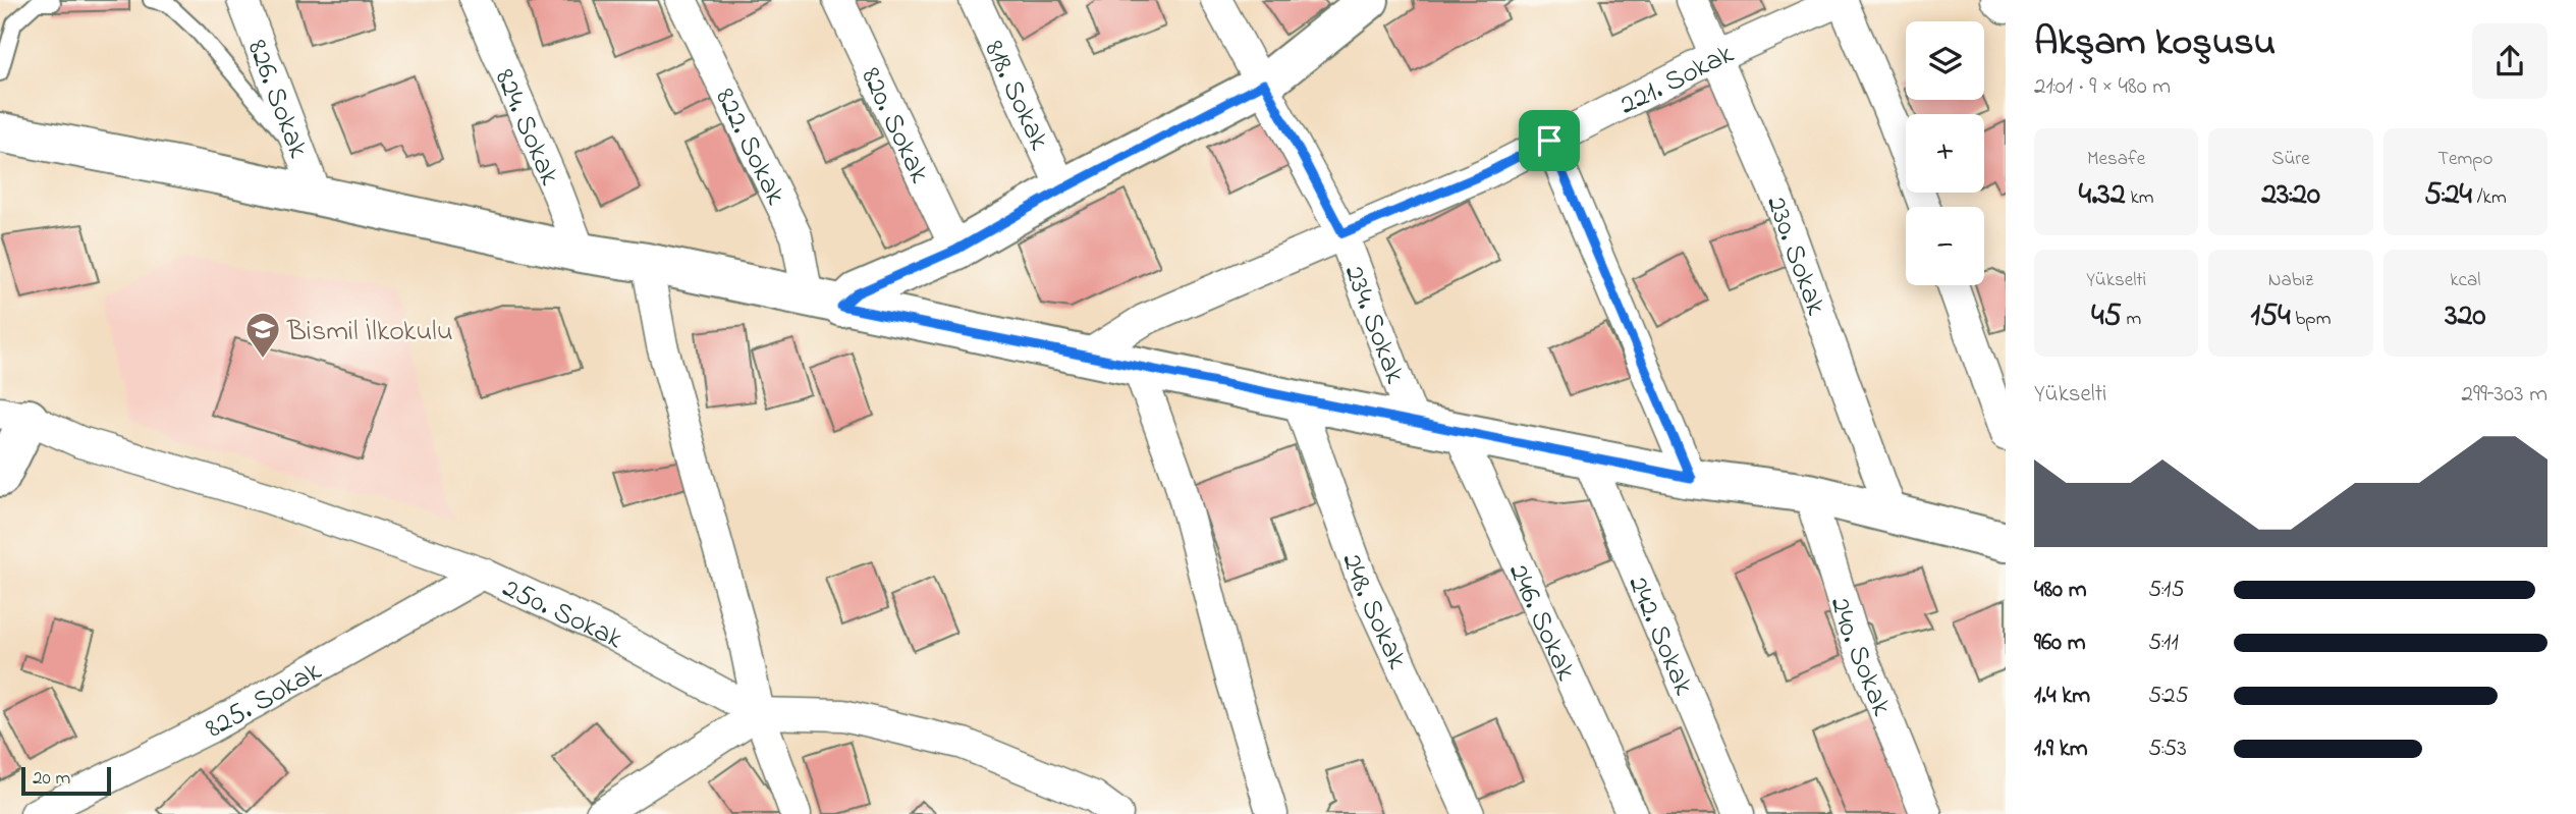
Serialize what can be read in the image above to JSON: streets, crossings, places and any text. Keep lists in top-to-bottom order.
{
  "streets": {
    "street": [
      "221. Sokak",
      "818. Sokak",
      "826. Sokak",
      "820. Sokak",
      "824. Sokak",
      "822. Sokak",
      "230. Sokak",
      "234. Sokak",
      "248. Sokak",
      "250. Sokak",
      "246. Sokak",
      "242. Sokak",
      "240. Sokak",
      "825. Sokak"
    ]
  },
  "crossings": [
    ["221. Sokak", "230. Sokak"],
    ["221. Sokak", "234. Sokak"],
    ["250. Sokak", "825. Sokak"]
  ],
  "places": {
    "school or university": ["Bismil İlkokulu"]
  },
  "scale_bar": "20 m",
  "page": {
    "heading": ["Akşam koşusu", "21:01 · 9 × 480 m"],
    "map_buttons": ["+", "−"],
    "stats": [
      ["Mesafe", "4.32 km"],
      ["Süre", "23:20"],
      ["Tempo", "5:24 /km"],
      ["Yükselti", "45 m"],
      ["Nabız", "154 bpm"],
      ["kcal", "320"]
    ],
    "chart": ["Yükselti", "299–303 m"],
    "list": [
      {
        "name": "480 m",
        "note": "5:15"
      },
      {
        "name": "960 m",
        "note": "5:11"
      },
      {
        "name": "1.4 km",
        "note": "5:25"
      },
      {
        "name": "1.9 km",
        "note": "5:53"
      }
    ],
    "scale": "20 m"
  }
}
